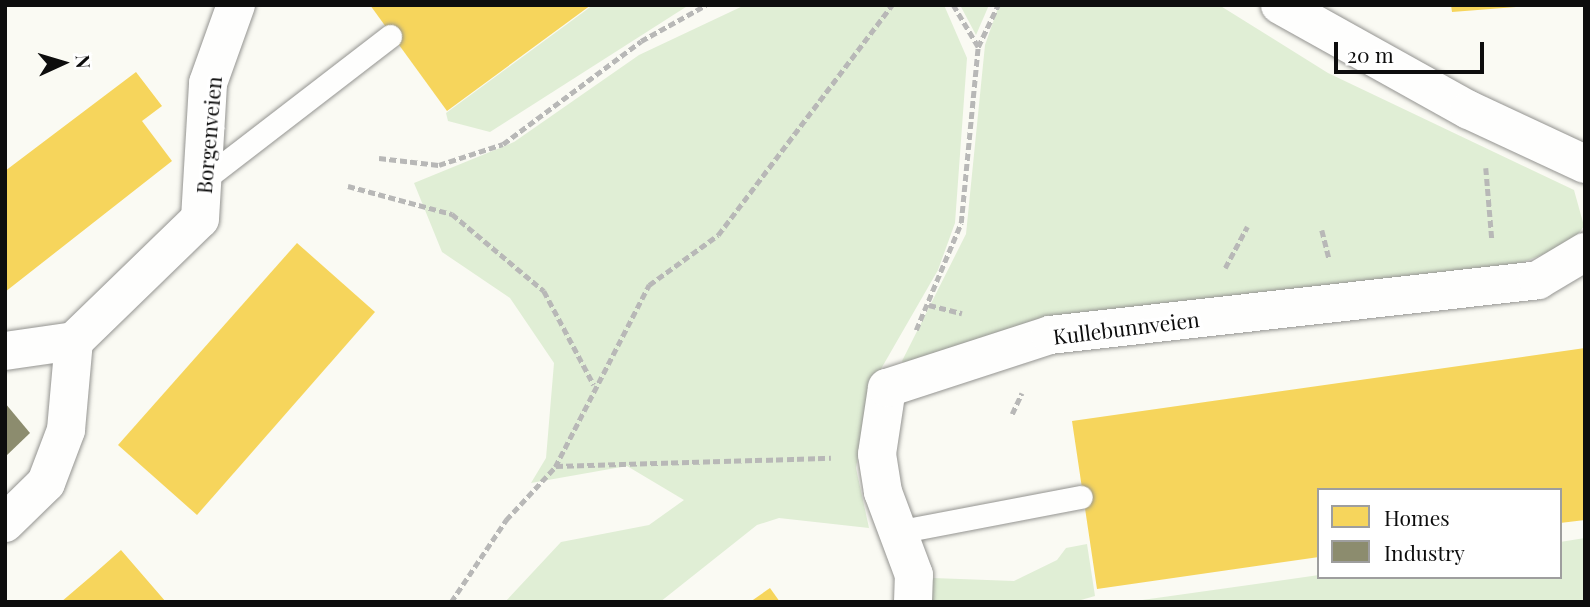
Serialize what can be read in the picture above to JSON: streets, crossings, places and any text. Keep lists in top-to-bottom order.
{
  "streets": {
    "street": ["Borgenveien", "Kullebunnveien"]
  },
  "legend": ["Homes", "Industry"],
  "scale_bar": "20 m",
  "north": "right"
}
